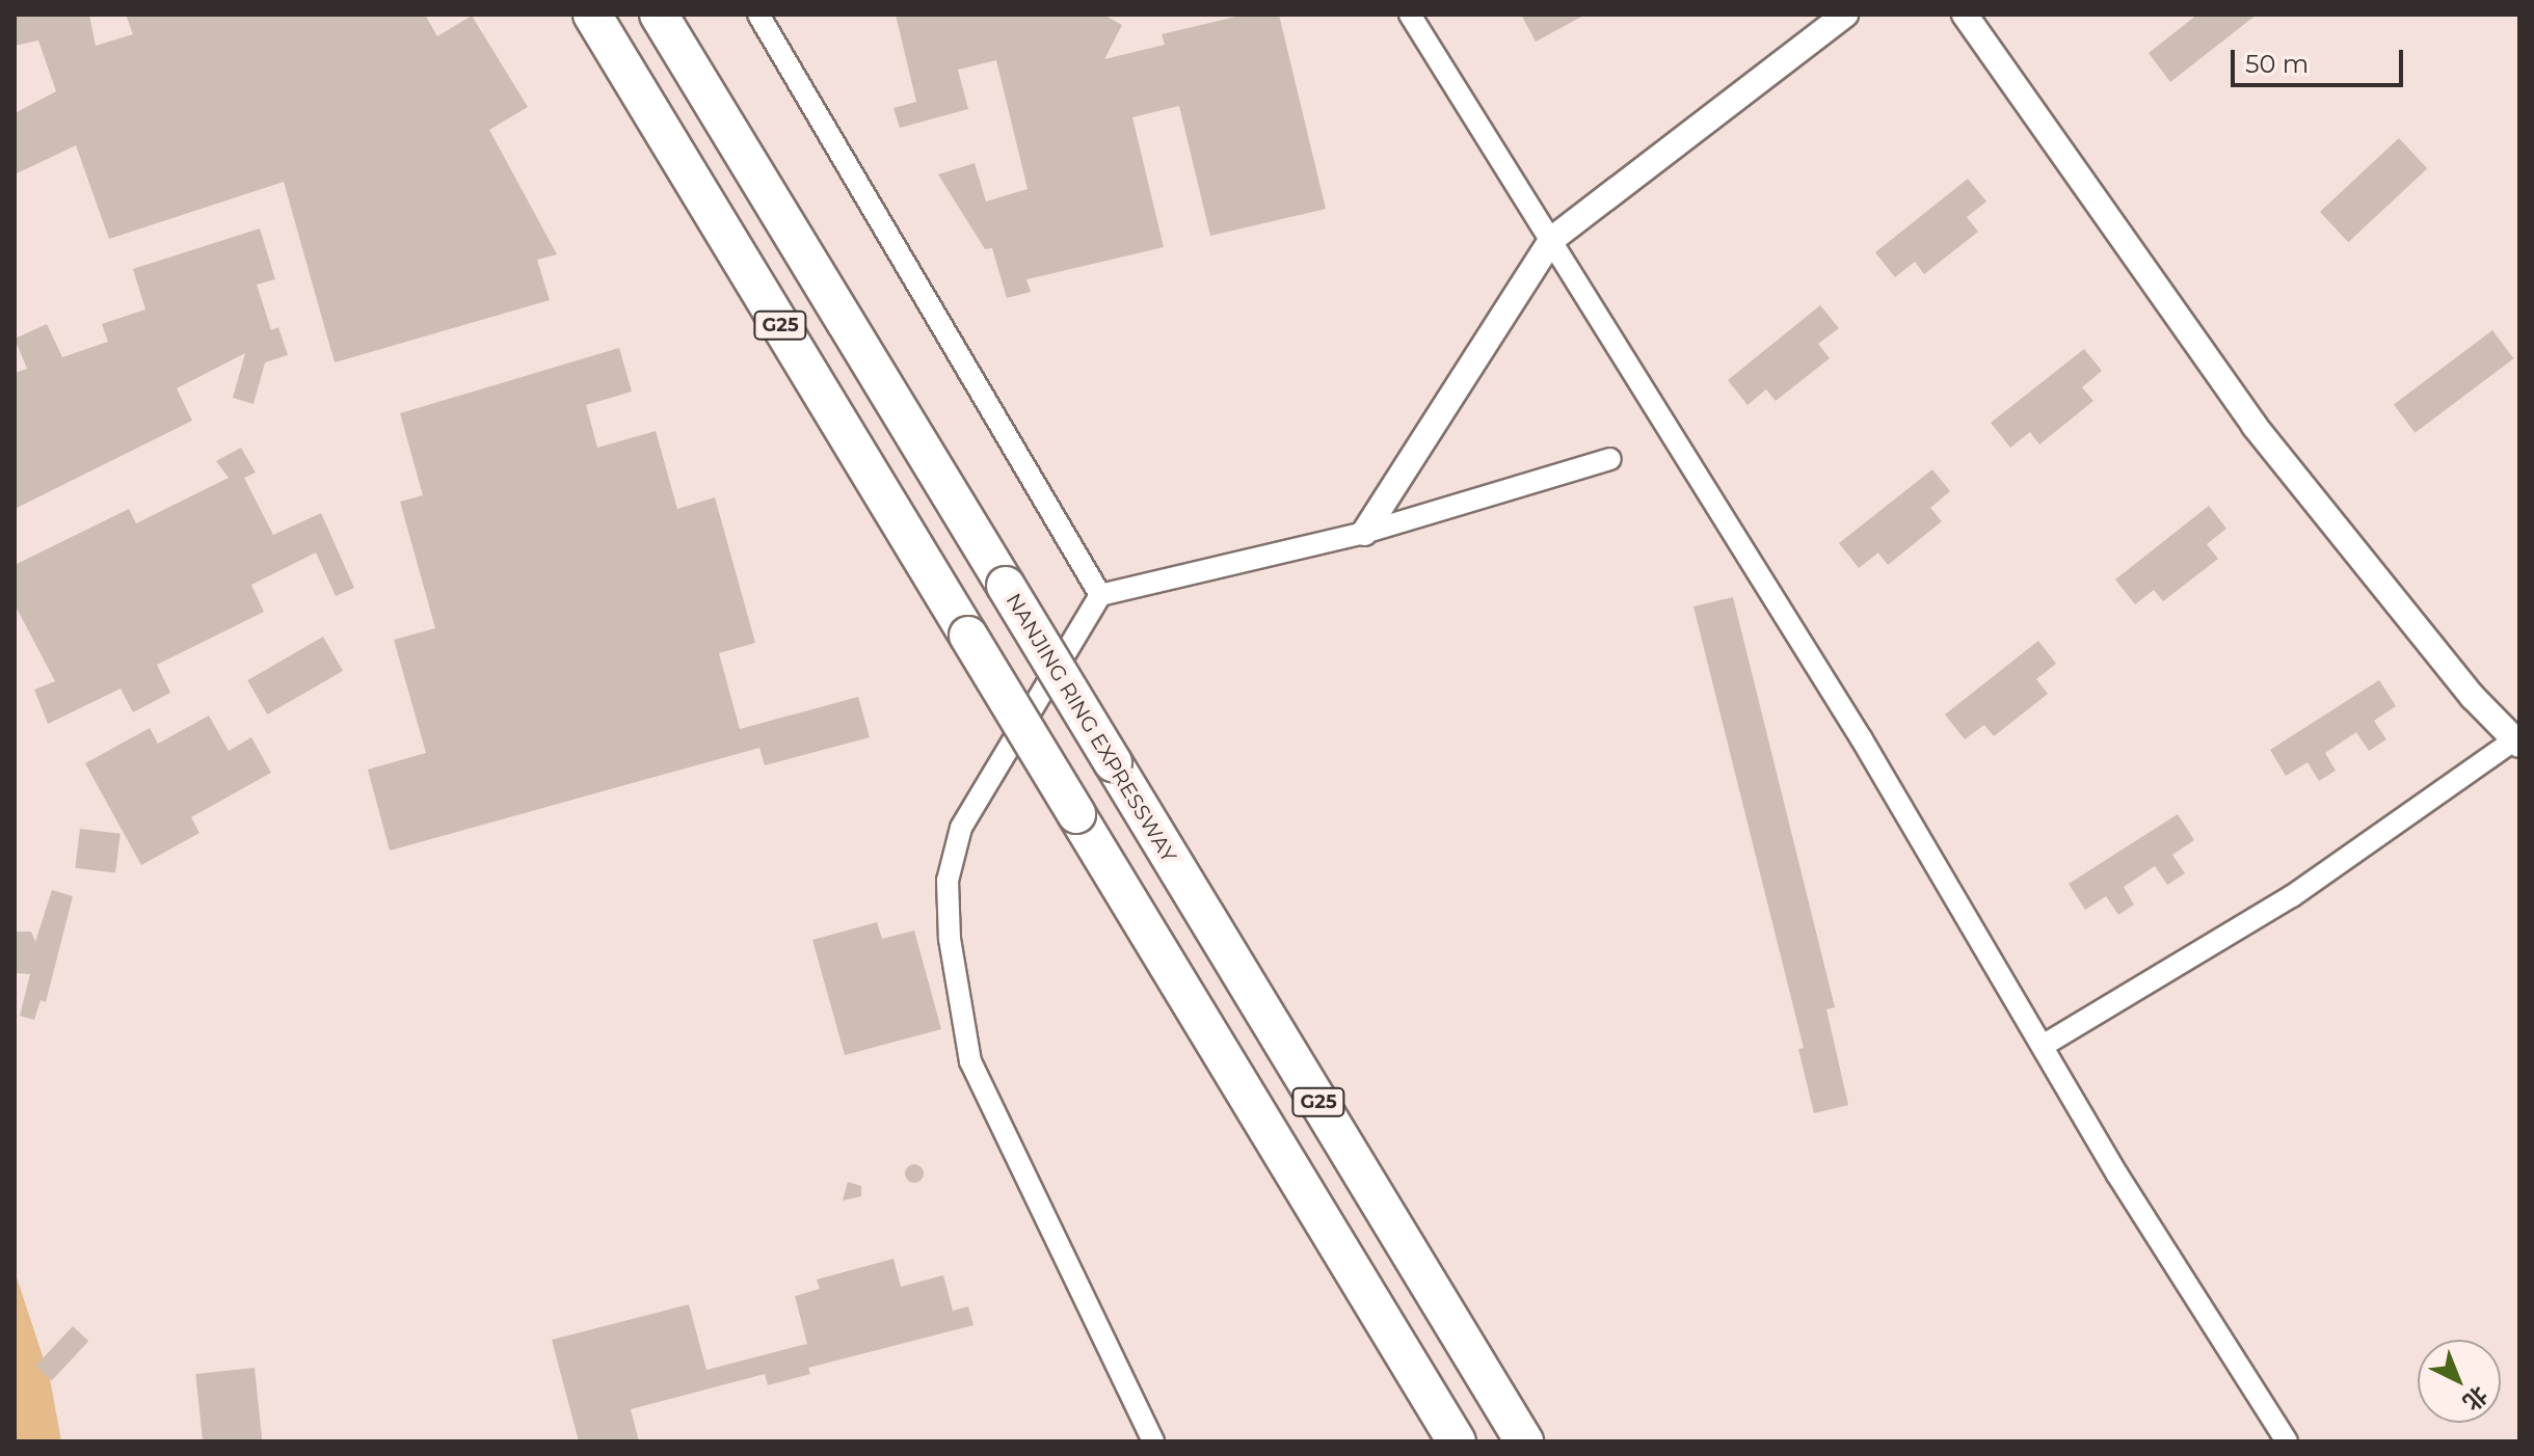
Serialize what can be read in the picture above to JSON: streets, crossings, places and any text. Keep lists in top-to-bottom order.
{
  "streets": {
    "highway": ["G25", "NANJING RING EXPRESSWAY"]
  },
  "scale_bar": "50 m",
  "north": "bottom right"
}
